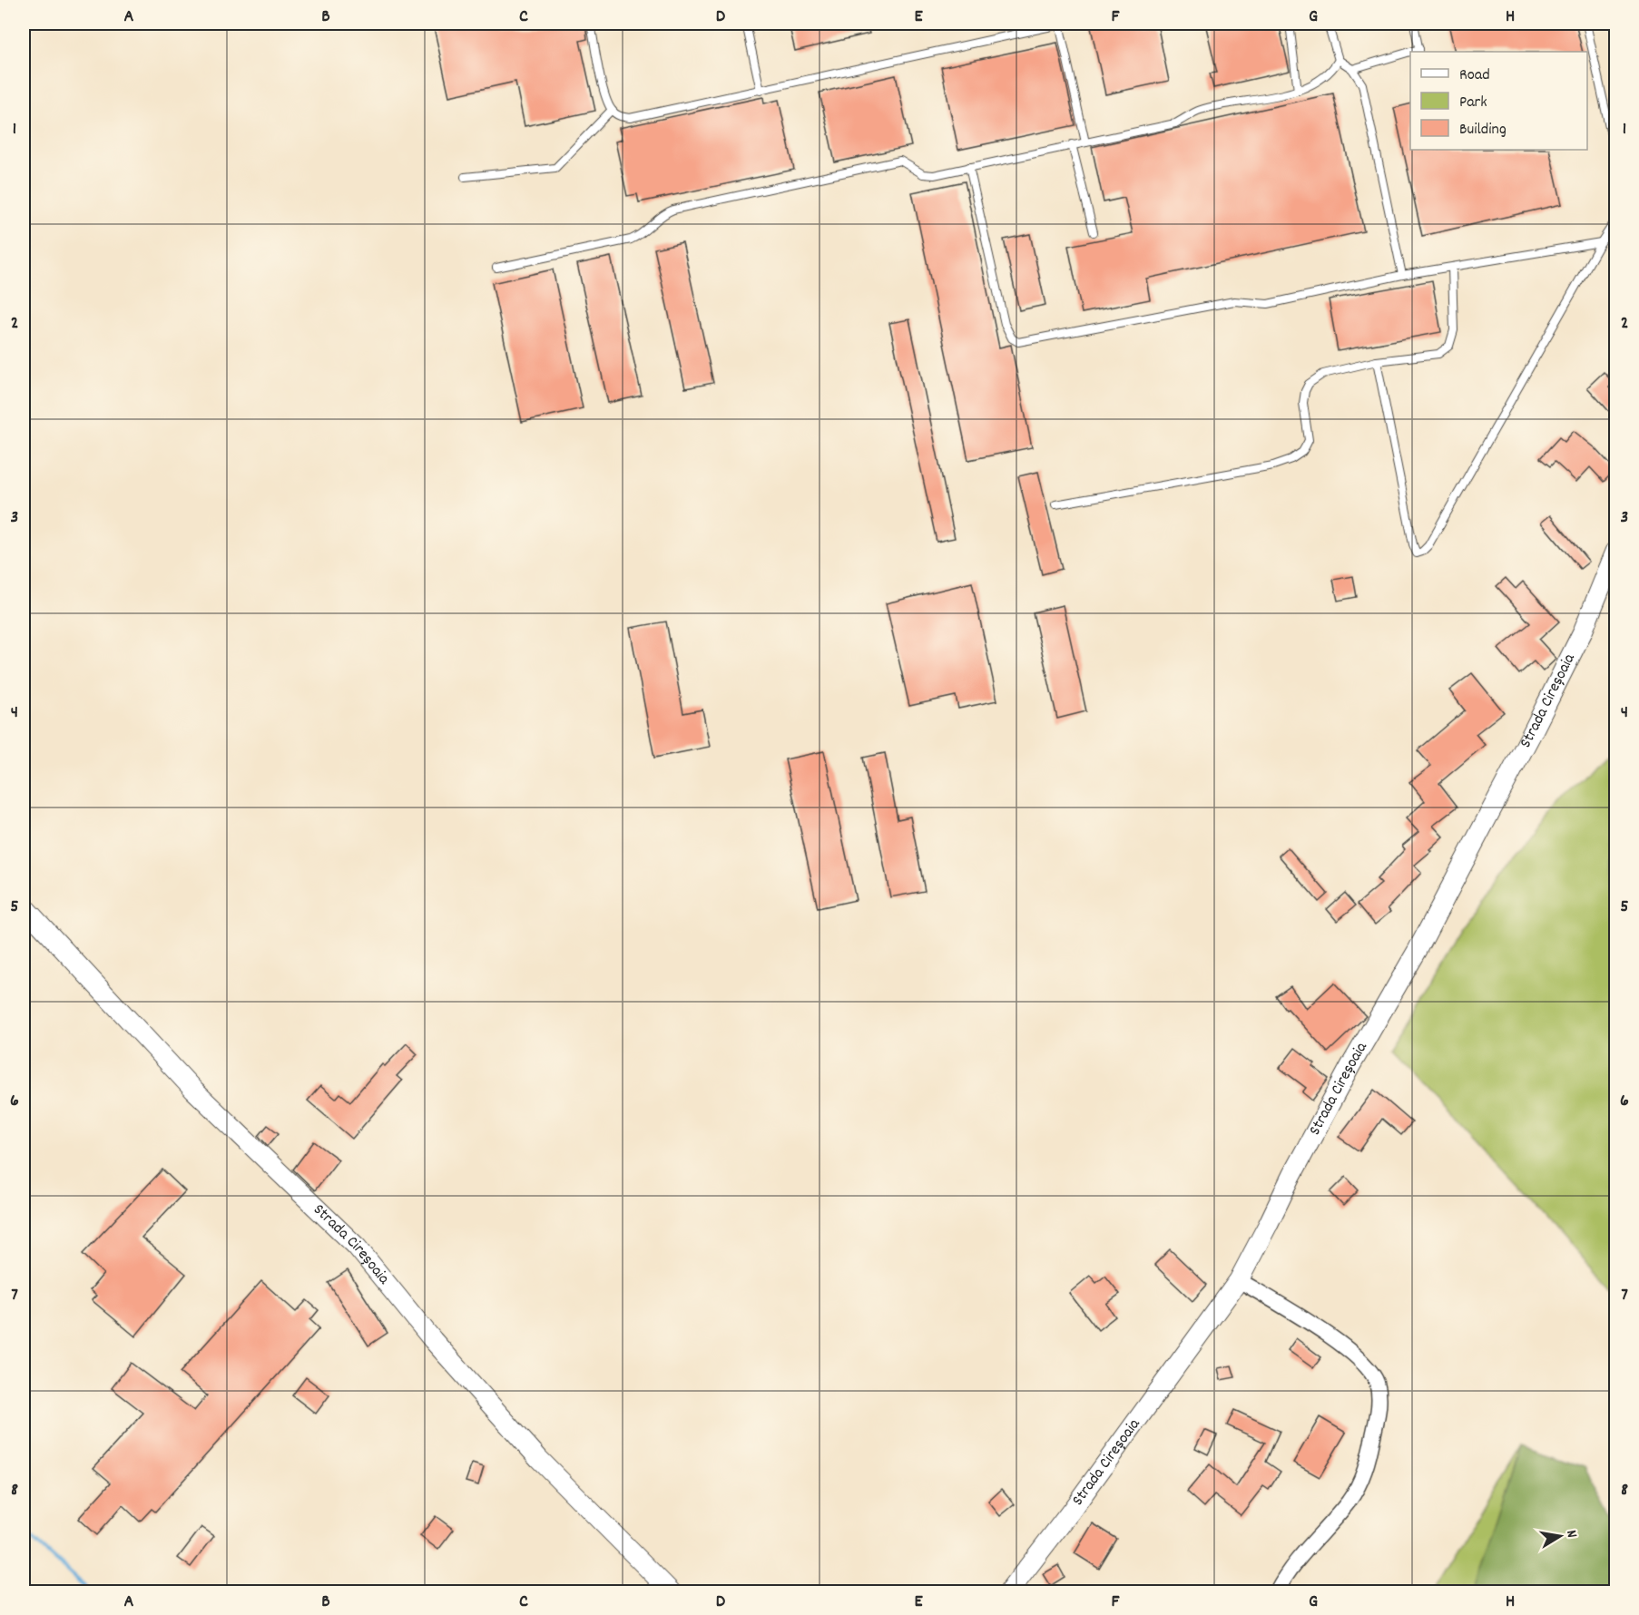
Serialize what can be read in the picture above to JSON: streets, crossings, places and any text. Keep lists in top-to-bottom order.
{
  "streets": {
    "street": ["Strada Cireșoaia"]
  },
  "legend": ["Road", "Park", "Building"],
  "north": "right",
  "grid": {
    "columns": [
      "A",
      "B",
      "C",
      "D",
      "E",
      "F",
      "G",
      "H"
    ],
    "rows": [
      "1",
      "2",
      "3",
      "4",
      "5",
      "6",
      "7",
      "8"
    ]
  }
}
